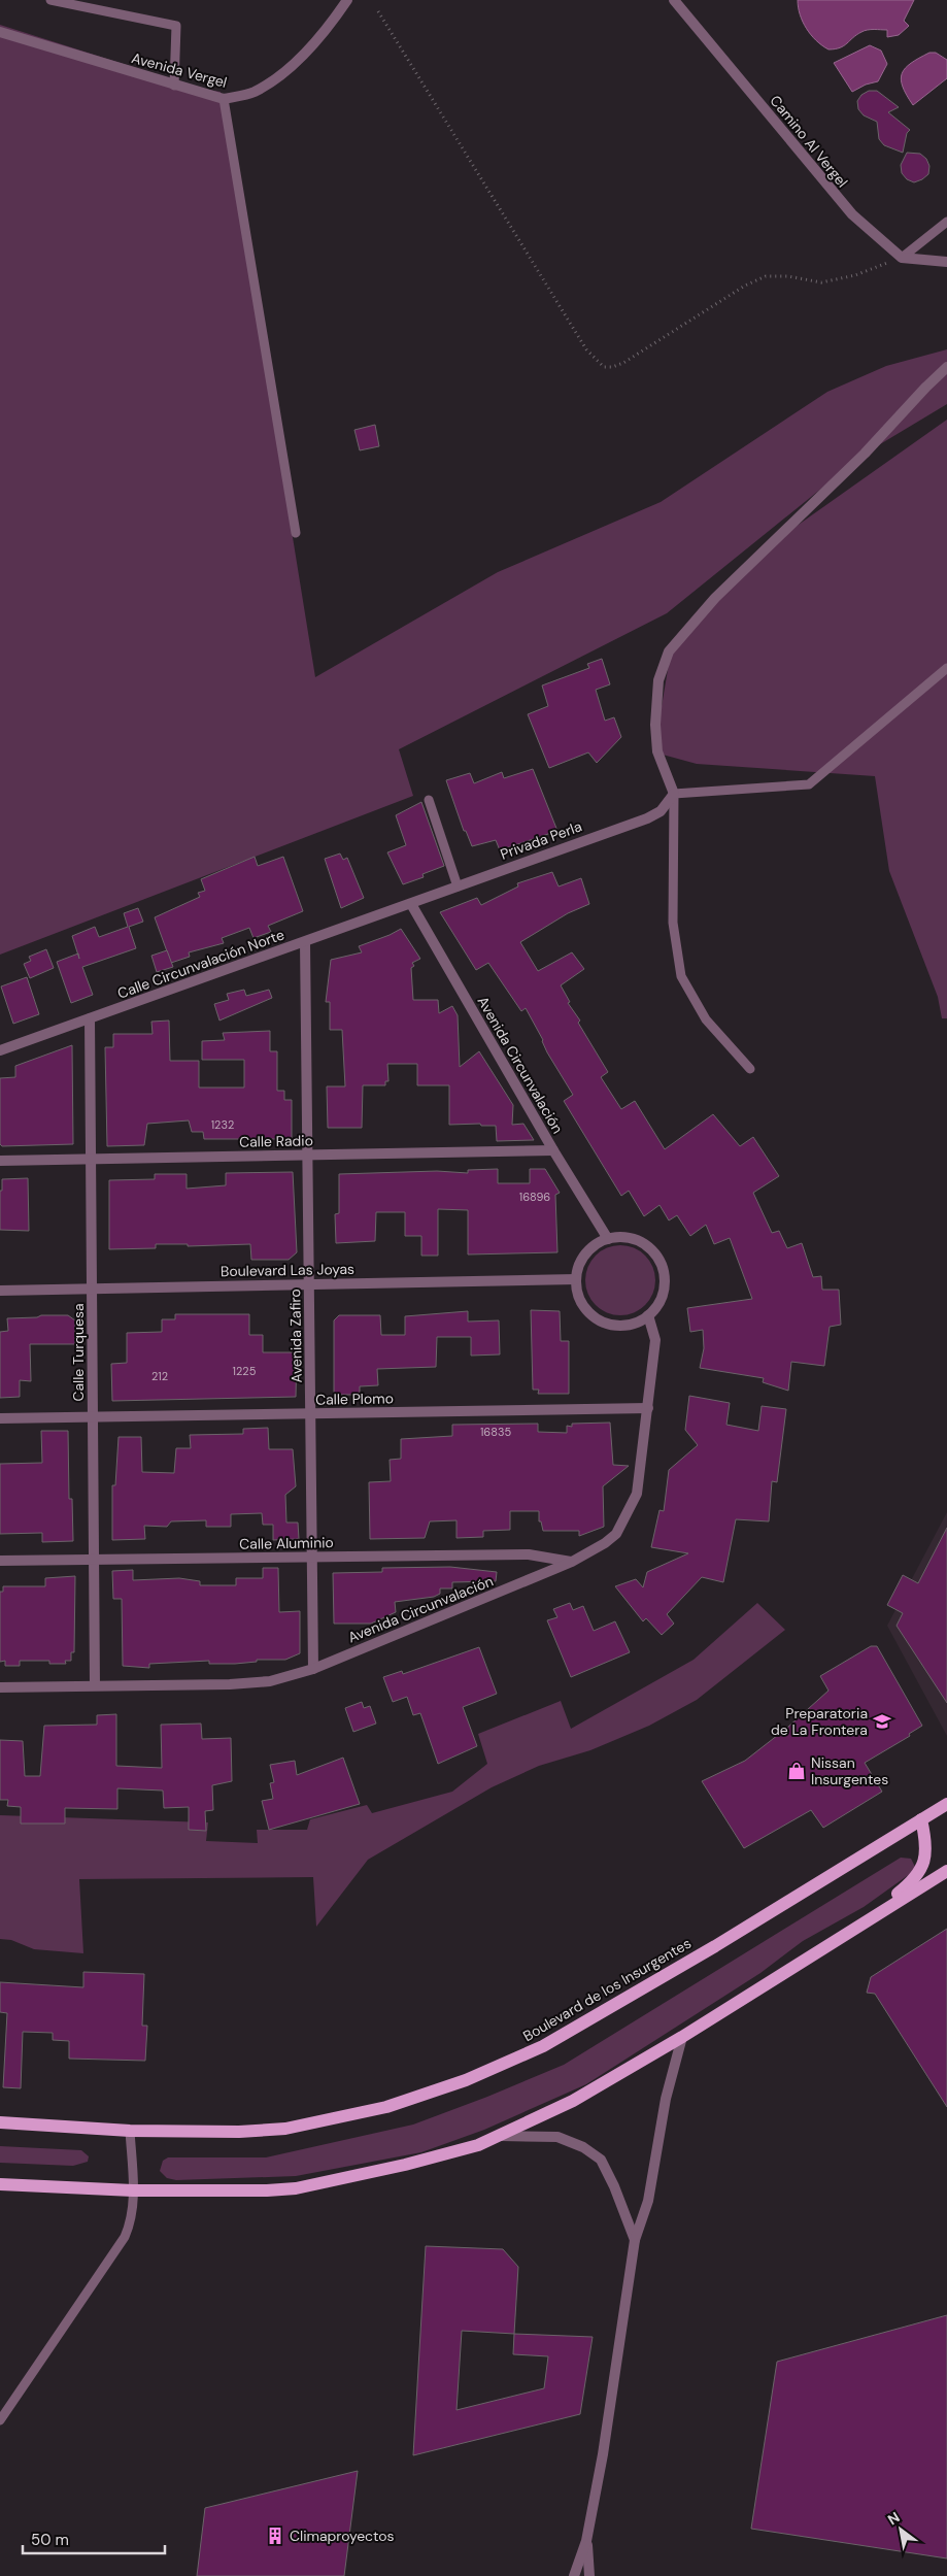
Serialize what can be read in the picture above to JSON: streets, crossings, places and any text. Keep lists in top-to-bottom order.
{
  "streets": {
    "main road": ["Boulevard de los Insurgentes"],
    "street": [
      "Avenida Vergel",
      "Camino Al Vergel",
      "Privada Perla",
      "Calle Circunvalación Norte",
      "Avenida Circunvalación",
      "Calle Radio",
      "Boulevard Las Joyas",
      "Avenida Zafiro",
      "Calle Turquesa",
      "Calle Plomo",
      "Calle Aluminio"
    ]
  },
  "crossings": [
    ["Privada Perla", "Calle Circunvalación Norte"],
    ["Privada Perla", "Avenida Circunvalación"],
    ["Calle Circunvalación Norte", "Avenida Circunvalación"],
    ["Calle Circunvalación Norte", "Avenida Zafiro"],
    ["Calle Circunvalación Norte", "Calle Turquesa"],
    ["Avenida Circunvalación", "Calle Radio"],
    ["Avenida Circunvalación", "Boulevard Las Joyas"],
    ["Avenida Circunvalación", "Avenida Zafiro"],
    ["Avenida Circunvalación", "Calle Turquesa"],
    ["Avenida Circunvalación", "Calle Plomo"],
    ["Avenida Circunvalación", "Calle Aluminio"],
    ["Calle Radio", "Avenida Zafiro"],
    ["Calle Radio", "Calle Turquesa"],
    ["Boulevard Las Joyas", "Avenida Zafiro"],
    ["Boulevard Las Joyas", "Calle Turquesa"],
    ["Avenida Zafiro", "Calle Plomo"],
    ["Avenida Zafiro", "Calle Aluminio"],
    ["Calle Turquesa", "Calle Plomo"],
    ["Calle Turquesa", "Calle Aluminio"]
  ],
  "places": {
    "school or university": ["Preparatoria de La Frontera"],
    "shop": ["Nissan Insurgentes"],
    "building": ["Climaproyectos"]
  },
  "house_numbers": [
    "1232",
    "16896",
    "1225",
    "212",
    "16835"
  ],
  "scale_bar": "50 m",
  "north": "top left"
}
